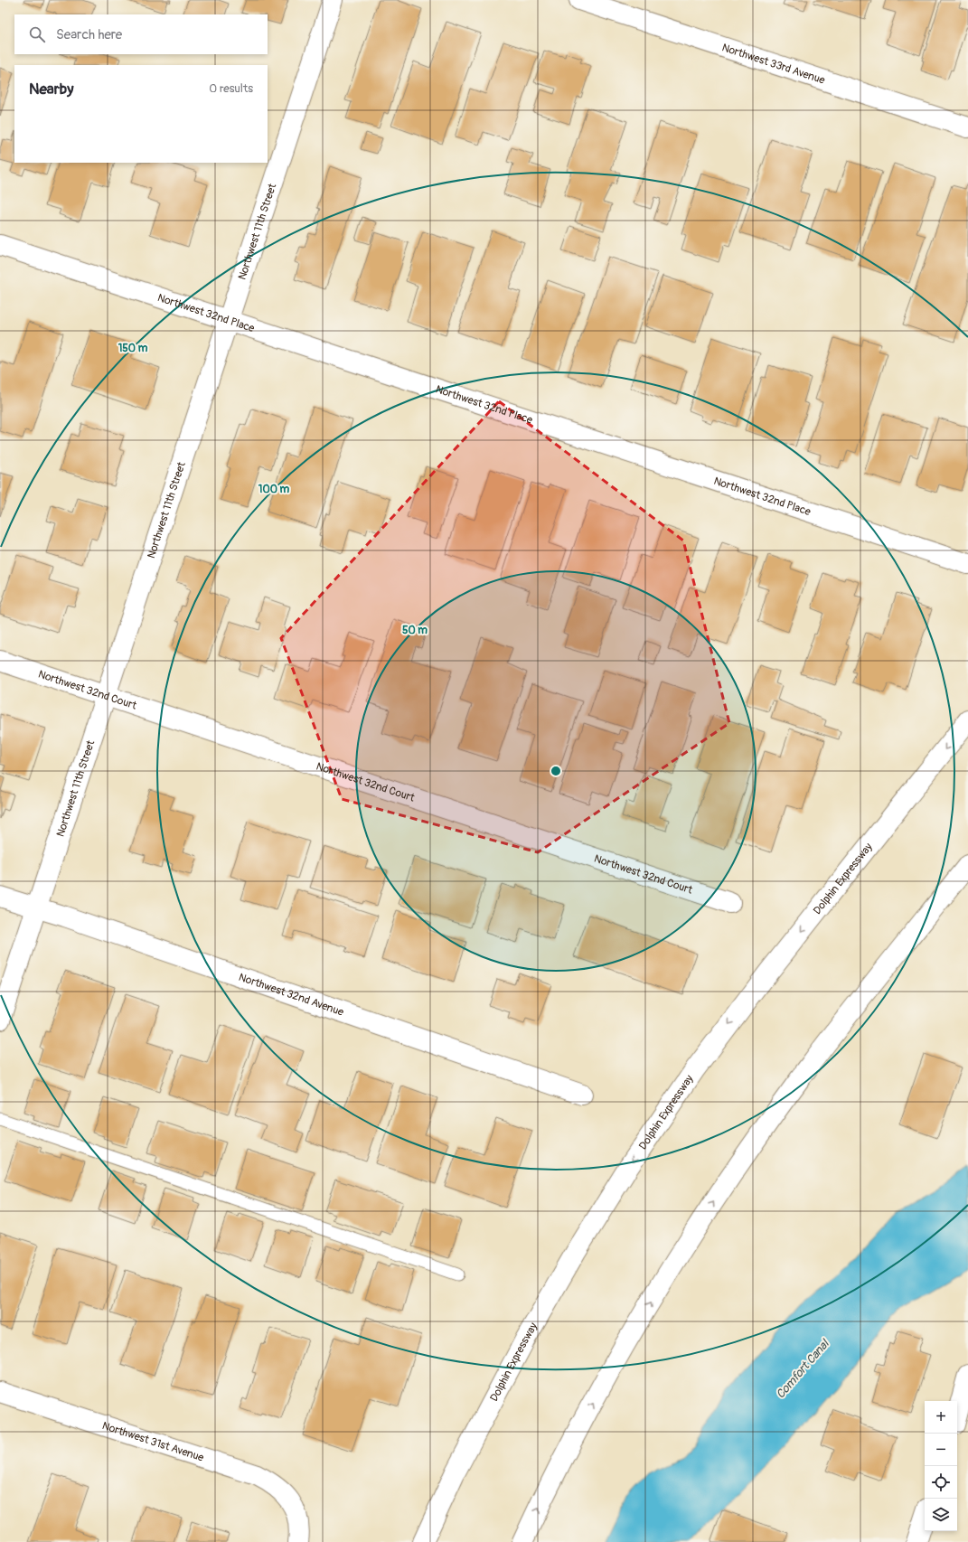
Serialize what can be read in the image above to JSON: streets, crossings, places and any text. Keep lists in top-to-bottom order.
{
  "streets": {
    "main road": [
      "Northwest 33rd Avenue",
      "Northwest 11th Street",
      "Northwest 32nd Place",
      "Northwest 32nd Court",
      "Dolphin Expressway",
      "Northwest 32nd Avenue",
      "Northwest 31st Avenue"
    ]
  },
  "crossings": [
    ["Northwest 11th Street", "Northwest 32nd Place"],
    ["Northwest 11th Street", "Northwest 32nd Court"],
    ["Northwest 11th Street", "Northwest 32nd Avenue"]
  ],
  "water": ["Comfort Canal"],
  "page": {
    "search": "Search here",
    "heading": ["Nearby", "0 results"],
    "map_buttons": ["+", "−"]
  },
  "rings": ["150 m", "100 m", "50 m"]
}
